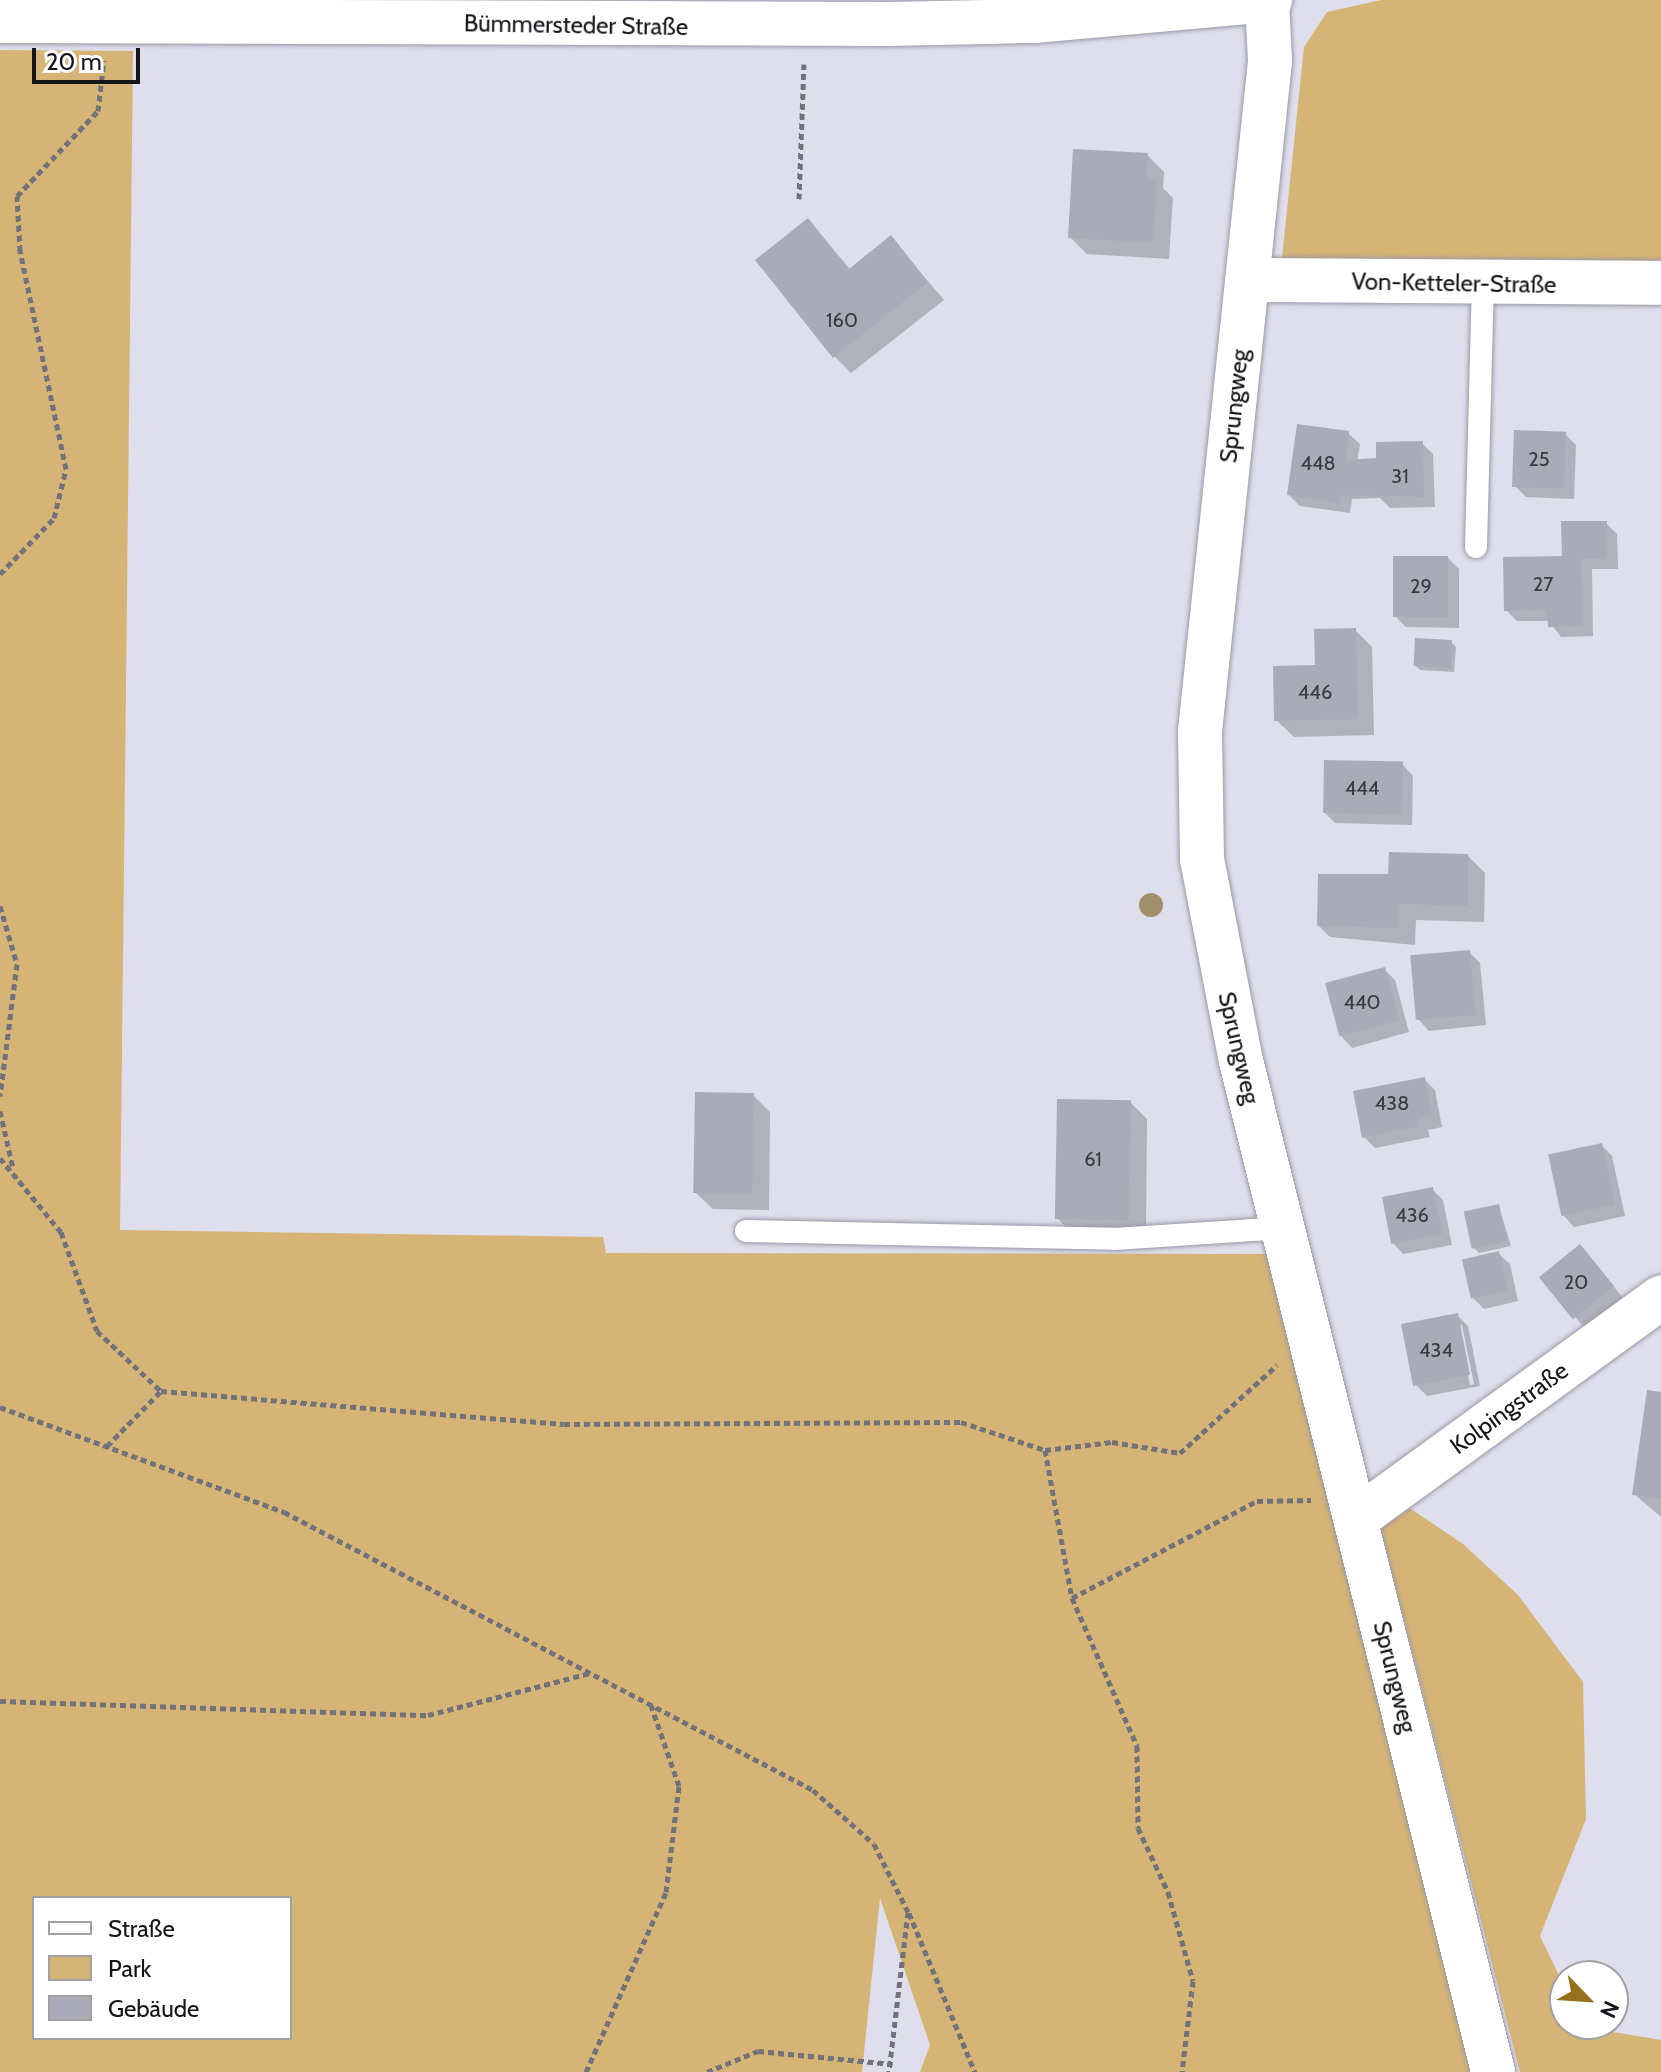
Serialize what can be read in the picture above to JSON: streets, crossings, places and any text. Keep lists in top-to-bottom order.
{
  "streets": {
    "street": [
      "Bümmersteder Straße",
      "Von-Ketteler-Straße",
      "Sprungweg",
      "Kolpingstraße"
    ]
  },
  "crossings": [
    ["Bümmersteder Straße", "Sprungweg"],
    ["Von-Ketteler-Straße", "Sprungweg"],
    ["Sprungweg", "Kolpingstraße"]
  ],
  "house_numbers": [
    "160",
    "25",
    "448",
    "31",
    "27",
    "29",
    "446",
    "444",
    "440",
    "438",
    "61",
    "436",
    "20",
    "434"
  ],
  "legend": ["Straße", "Park", "Gebäude"],
  "scale_bar": "20 m",
  "north": "bottom right"
}
